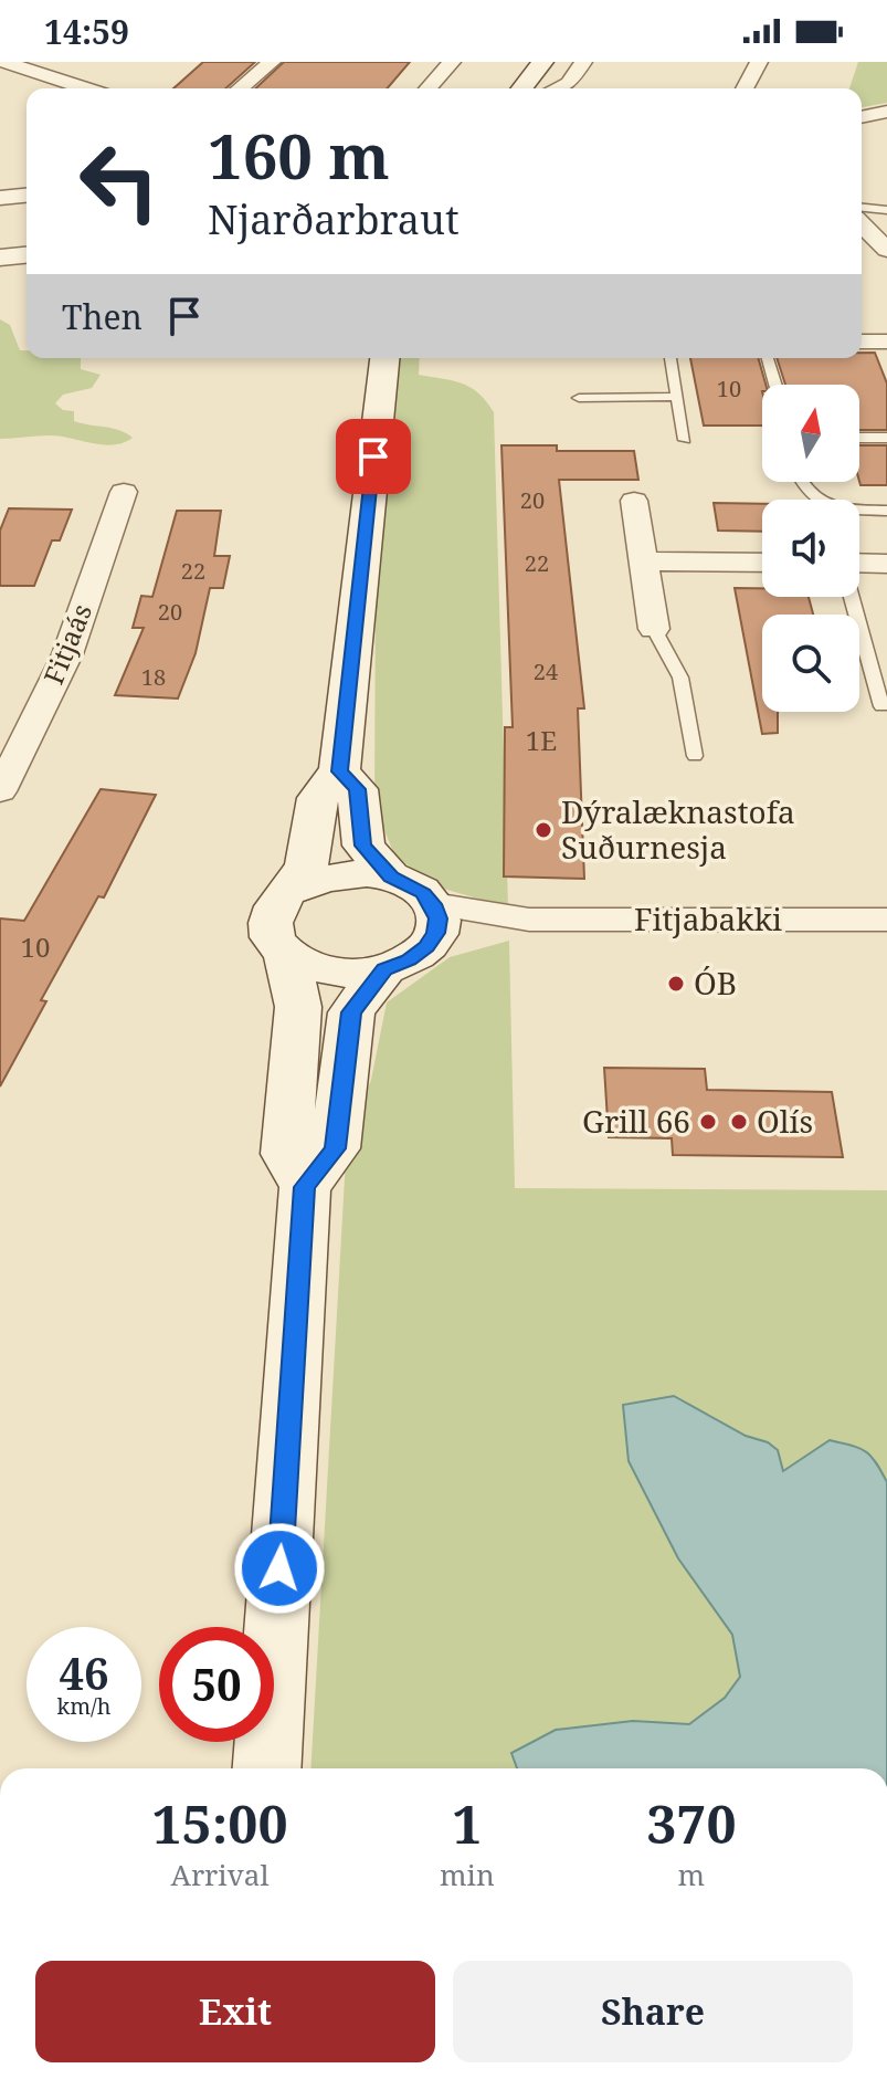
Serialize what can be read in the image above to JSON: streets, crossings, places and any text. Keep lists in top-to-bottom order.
{
  "streets": {
    "street": ["Fitjaás", "Fitjabakki"]
  },
  "places": [
    "Dýralæknastofa Suðurnesja",
    "ÓB",
    "Grill 66",
    "Olís"
  ],
  "house_numbers": [
    "10",
    "20",
    "22",
    "22",
    "20",
    "24",
    "18",
    "1E",
    "10"
  ],
  "north": "top",
  "page": {
    "status": "14:59",
    "turn": ["160 m", "Njarðarbraut"],
    "then": "Then",
    "speed": "46 km/h",
    "limit": "50",
    "eta": [
      "15:00",
      "Arrival",
      "1",
      "min",
      "370",
      "m"
    ],
    "buttons": ["Exit", "Share"]
  }
}
